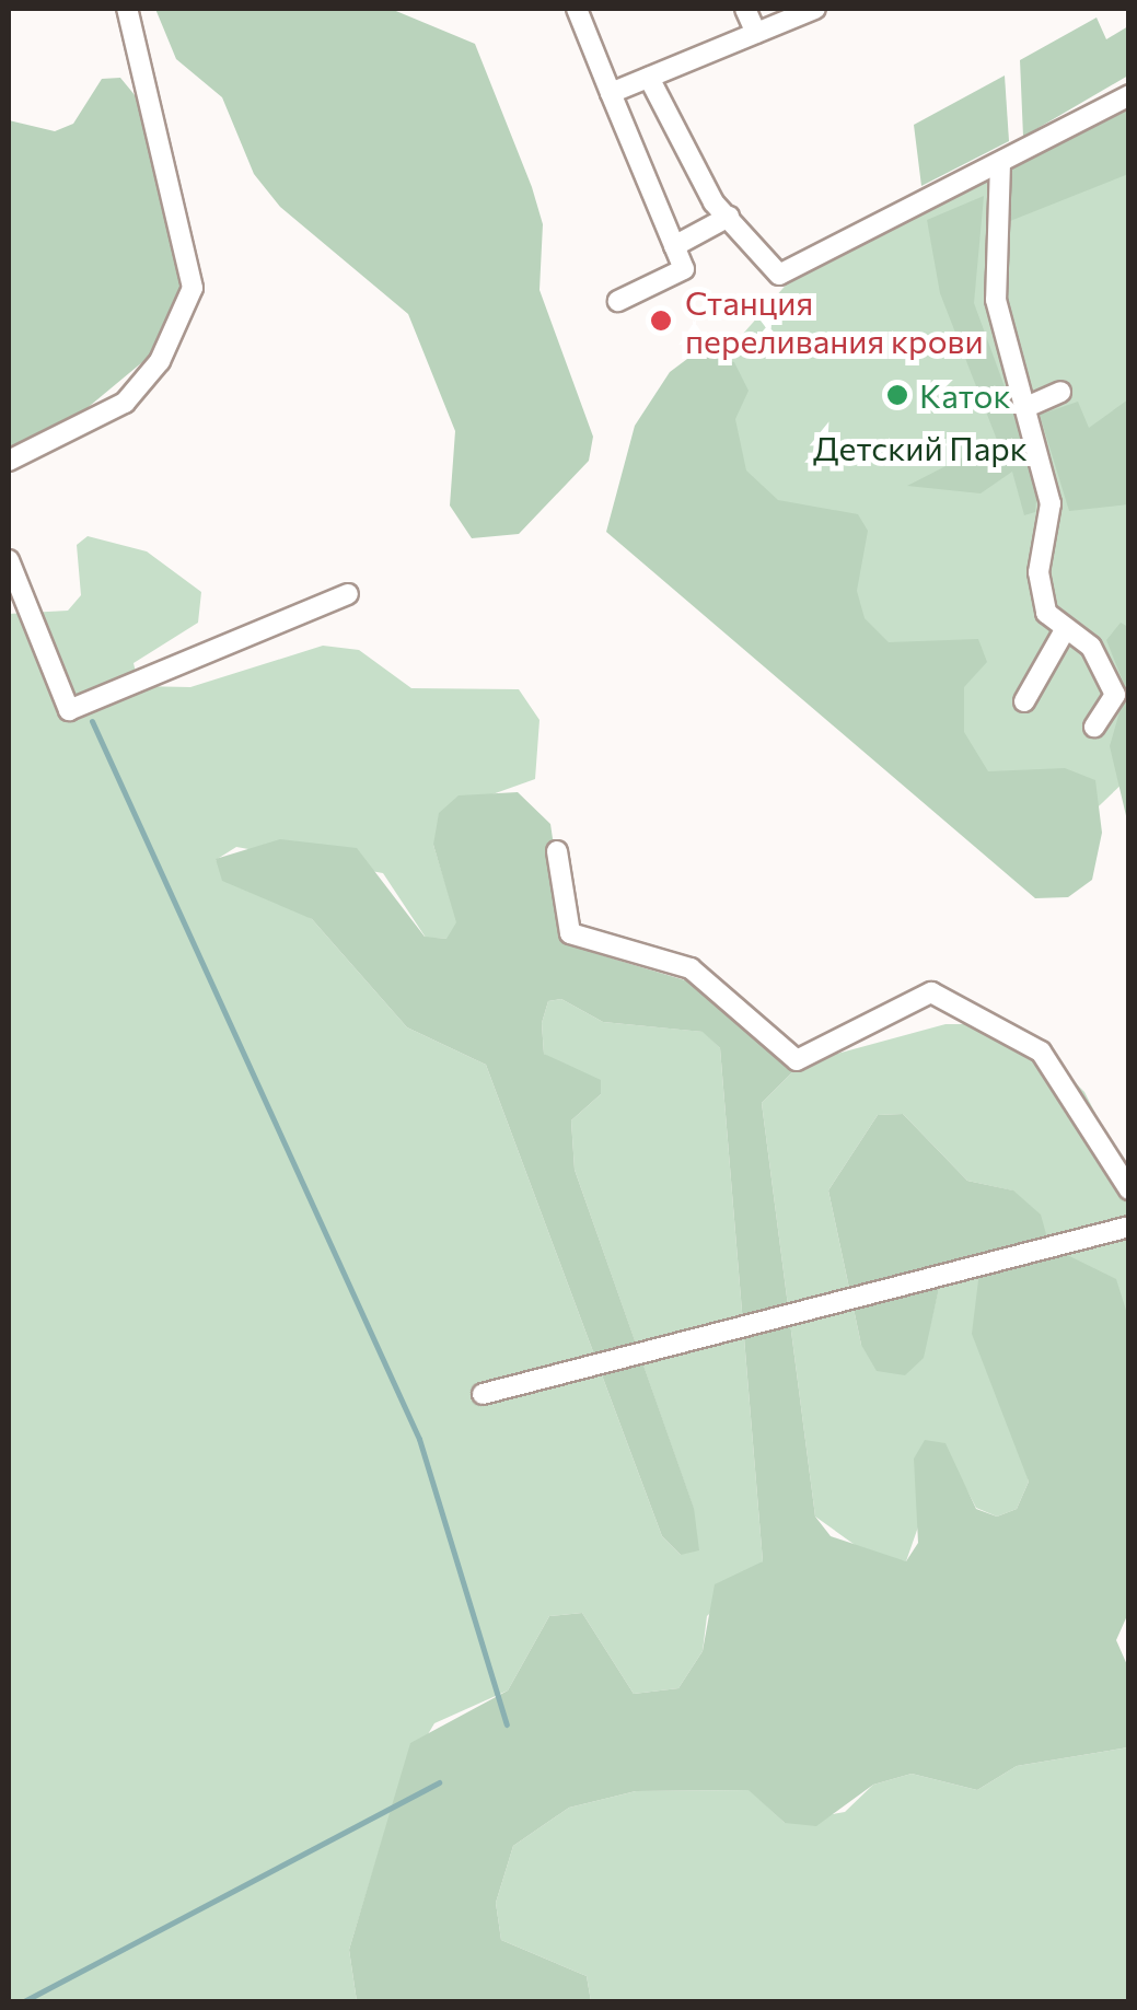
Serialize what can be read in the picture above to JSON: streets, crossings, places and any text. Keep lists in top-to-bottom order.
{
  "parks": ["Детский Парк"],
  "places": ["Станция переливания крови", "Каток"]
}
